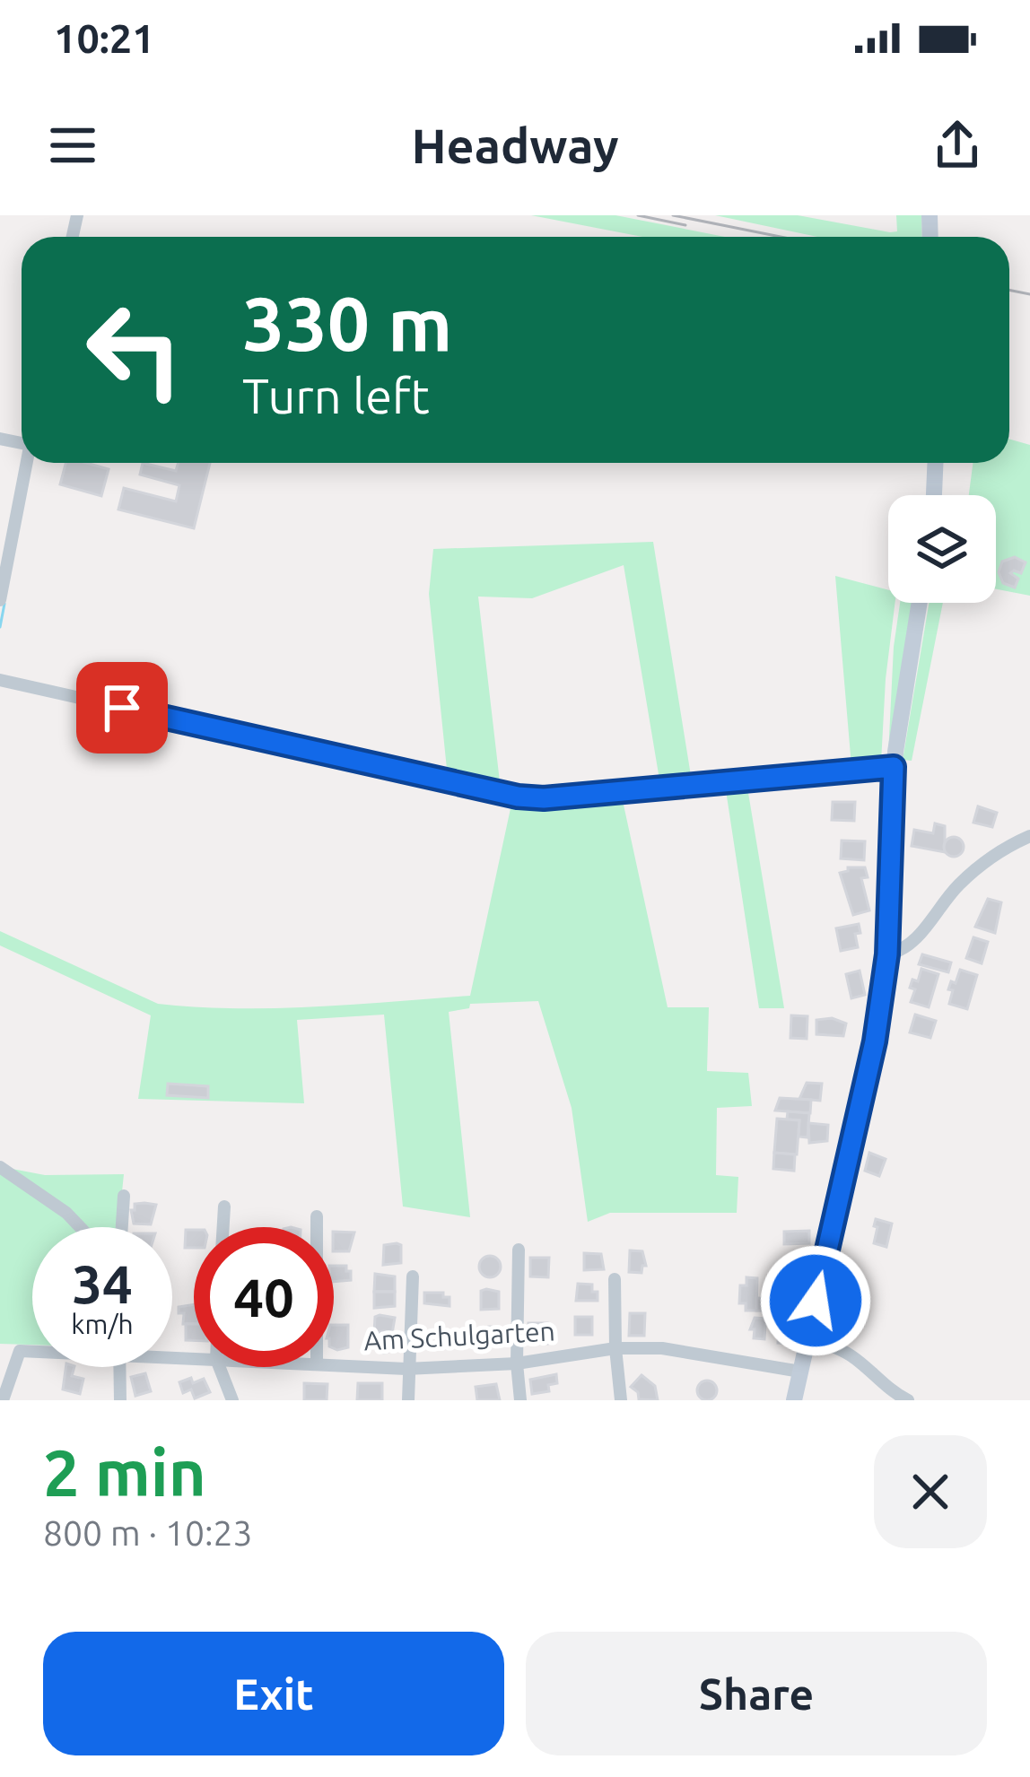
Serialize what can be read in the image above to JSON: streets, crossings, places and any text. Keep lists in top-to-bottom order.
{
  "streets": {
    "street": ["Am Schulgarten"]
  },
  "page": {
    "status": "10:21",
    "header": "Headway",
    "turn": ["330 m", "Turn left"],
    "speed": "34 km/h",
    "limit": "40",
    "heading": ["2 min", "800 m · 10:23"],
    "buttons": ["Exit", "Share"]
  }
}
